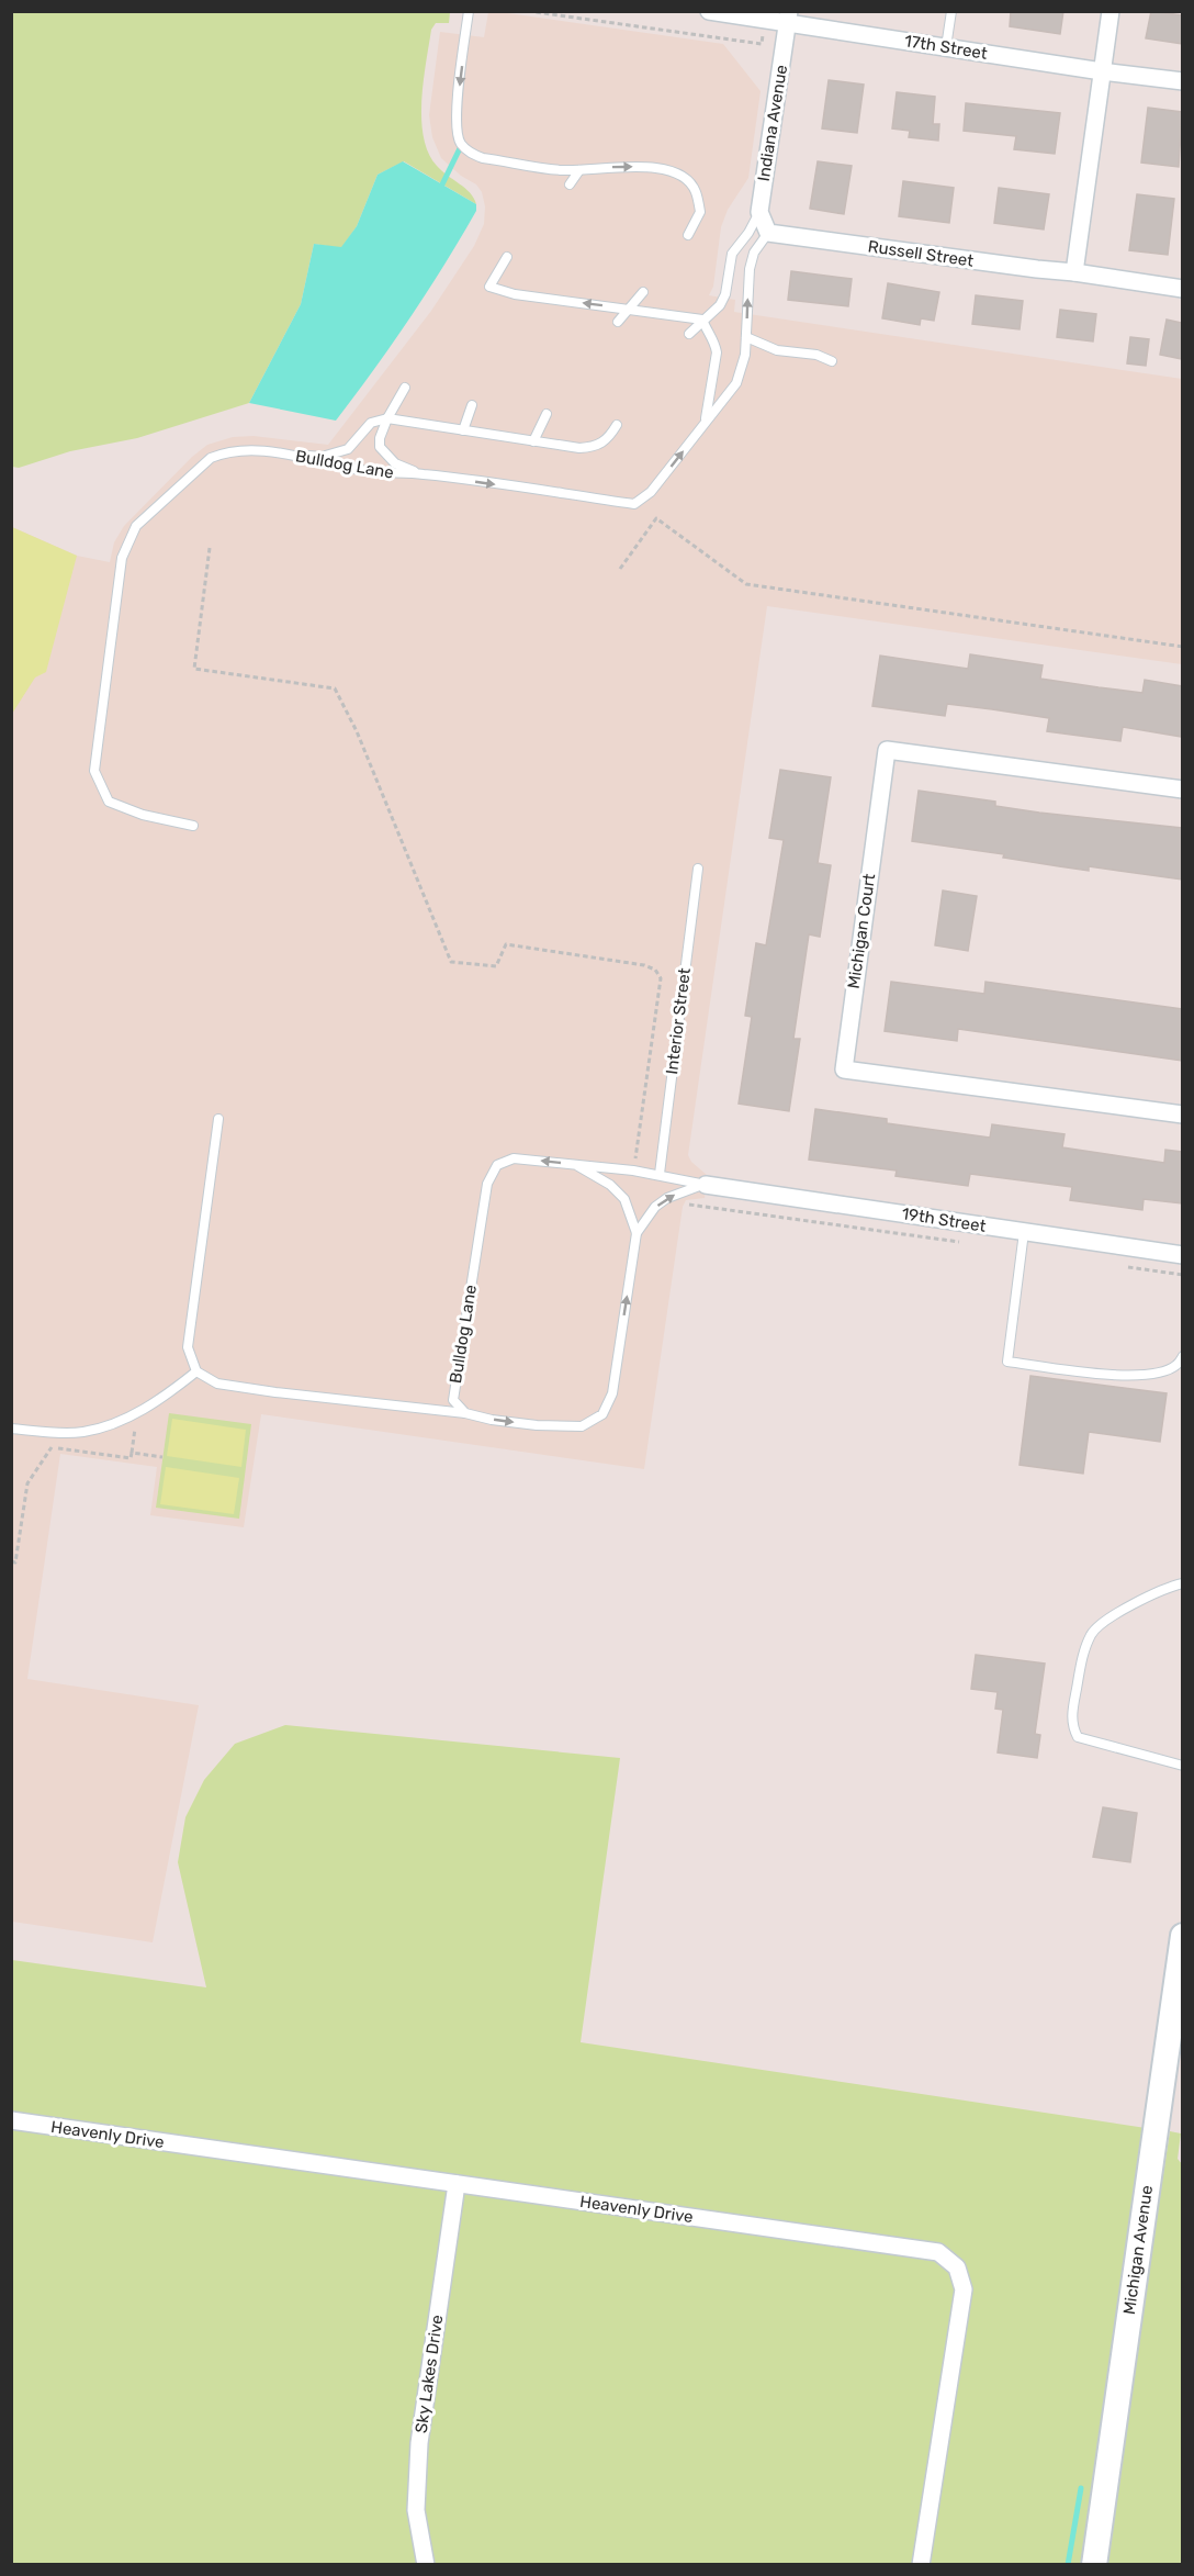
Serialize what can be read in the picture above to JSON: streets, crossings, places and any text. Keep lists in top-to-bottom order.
{
  "streets": {
    "street": [
      "17th Street",
      "Indiana Avenue",
      "Russell Street",
      "Michigan Court",
      "19th Street",
      "Heavenly Drive",
      "Michigan Avenue",
      "Sky Lakes Drive"
    ],
    "lane": ["Bulldog Lane", "Interior Street"]
  },
  "crossings": [
    ["17th Street", "Indiana Avenue"],
    ["Russell Street", "Bulldog Lane"],
    ["Bulldog Lane", "Interior Street"],
    ["Bulldog Lane", "19th Street"],
    ["Heavenly Drive", "Sky Lakes Drive"]
  ]
}
